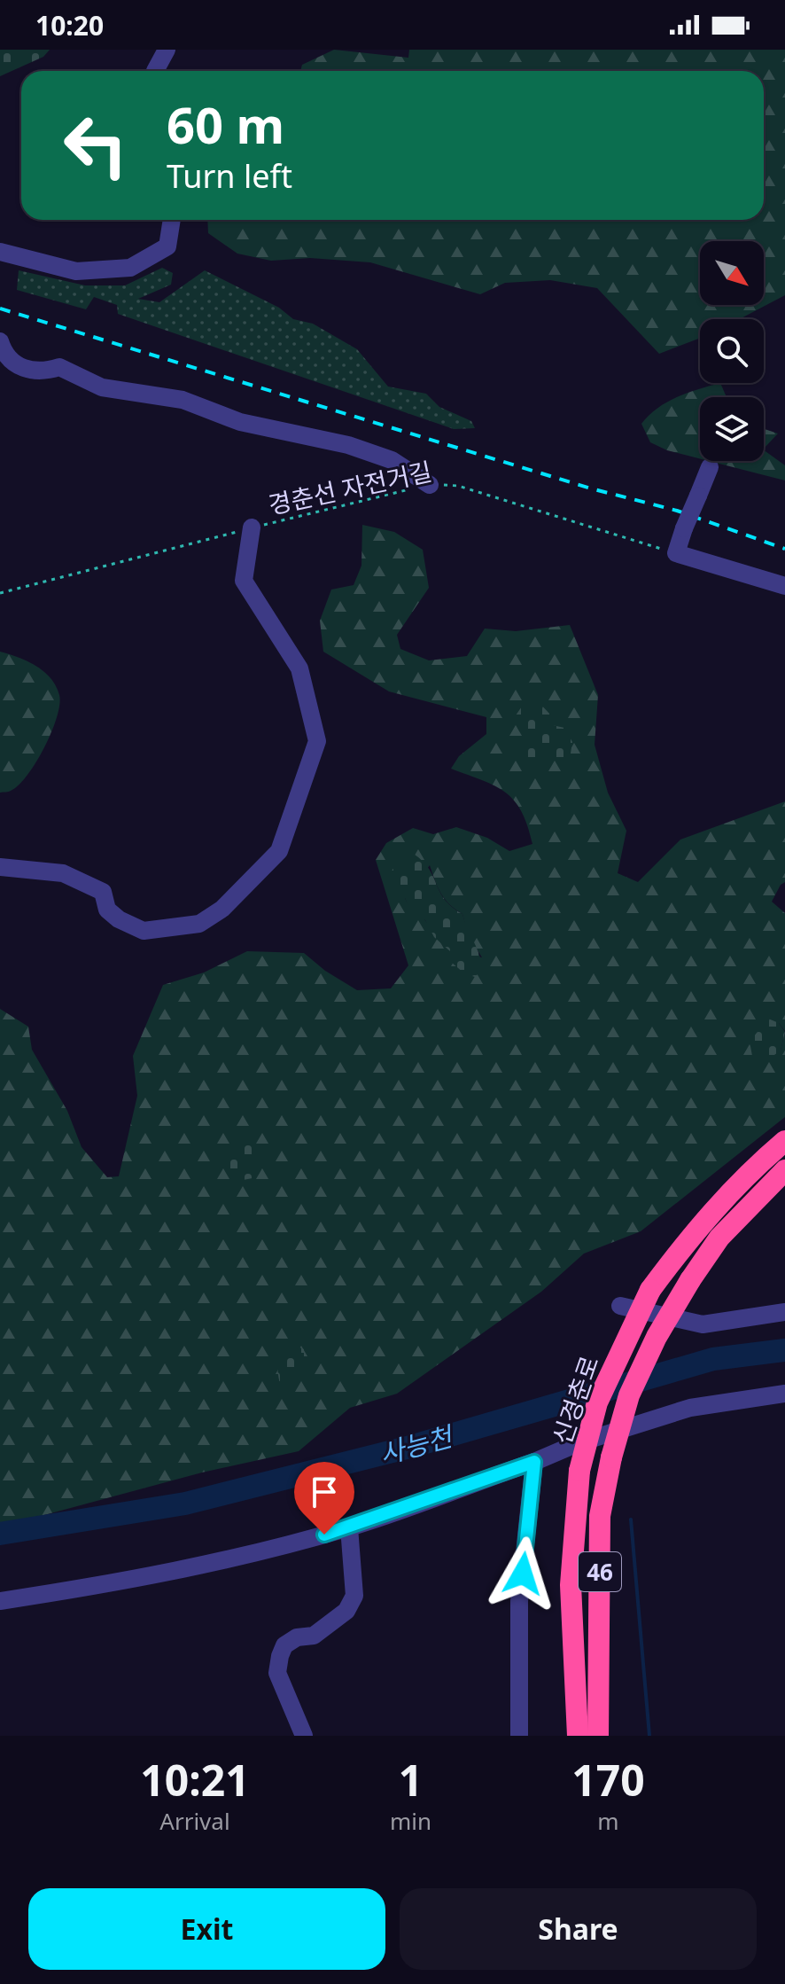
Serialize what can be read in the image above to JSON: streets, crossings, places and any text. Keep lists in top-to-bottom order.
{
  "streets": {
    "highway": ["신경춘로", "46"],
    "path": ["경춘선 자전거길"]
  },
  "water": ["사능천"],
  "north": "bottom right",
  "page": {
    "status": "10:20",
    "turn": ["60 m", "Turn left"],
    "eta": [
      "10:21",
      "Arrival",
      "1",
      "min",
      "170",
      "m"
    ],
    "buttons": ["Exit", "Share"]
  }
}
